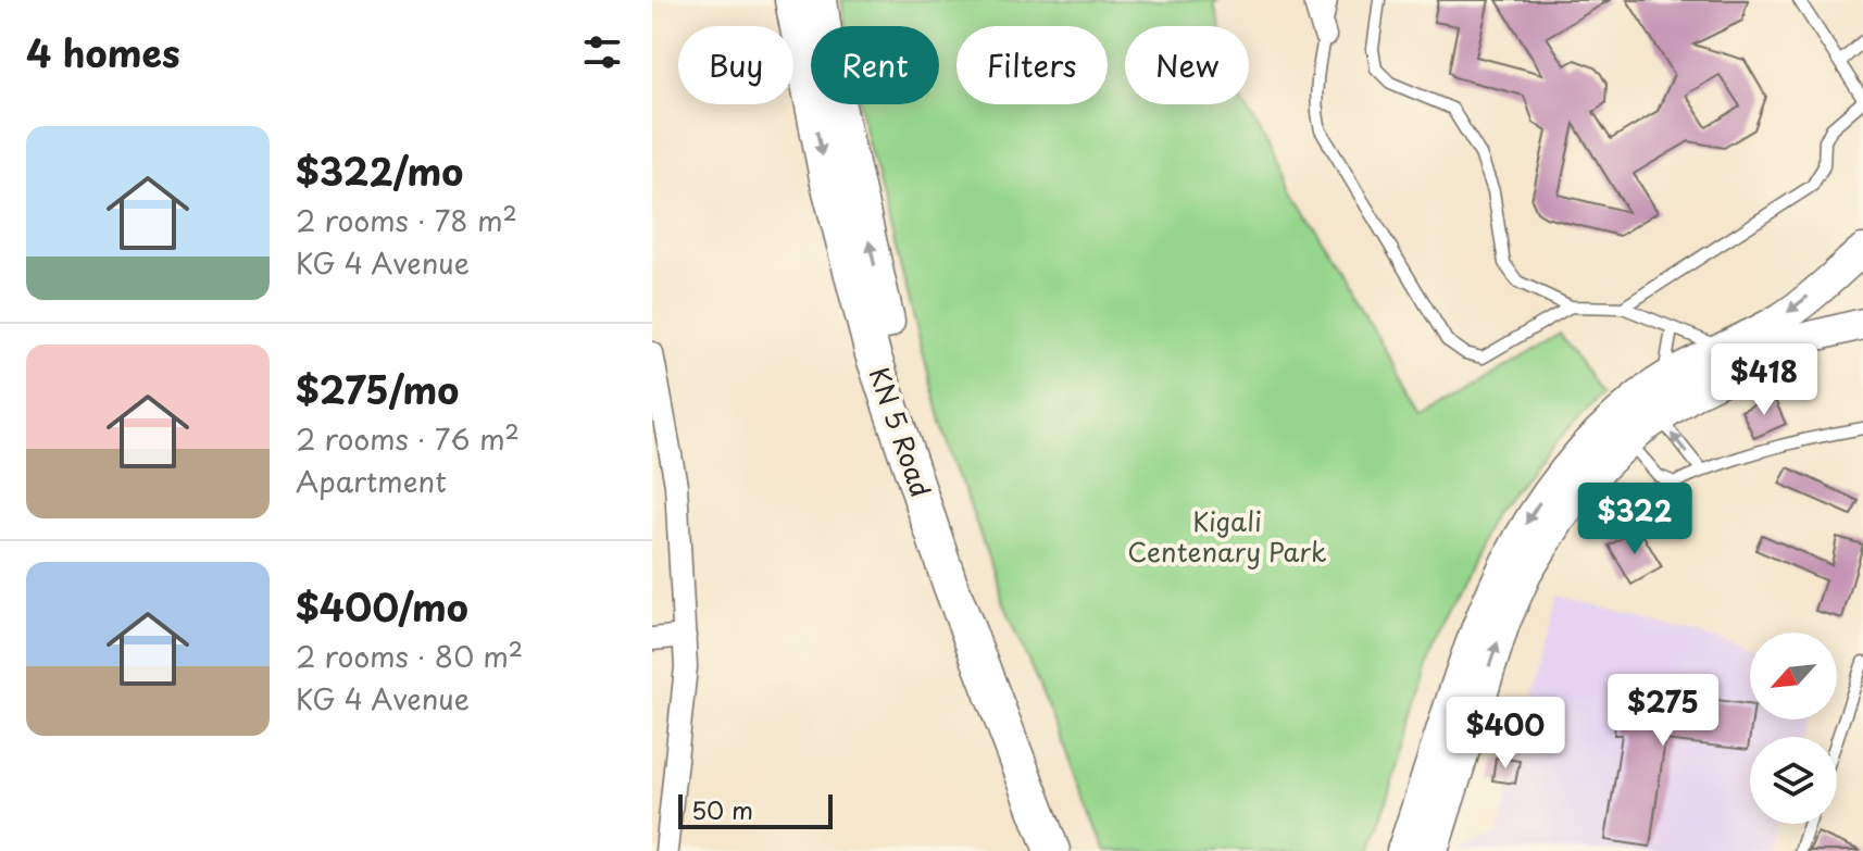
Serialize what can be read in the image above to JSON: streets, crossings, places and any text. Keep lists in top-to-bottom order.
{
  "streets": {
    "main road": ["KN 5 Road"]
  },
  "parks": ["Kigali Centenary Park"],
  "scale_bar": "50 m",
  "north": "bottom left",
  "page": {
    "heading": "4 homes",
    "chip": [
      "Buy",
      "Rent",
      "Filters",
      "New"
    ],
    "list": [
      {
        "name": "$322/mo",
        "note": "2 rooms · 78 m² · KG 4 Avenue"
      },
      {
        "name": "$275/mo",
        "note": "2 rooms · 76 m² · Apartment"
      },
      {
        "name": "$400/mo",
        "note": "2 rooms · 80 m² · KG 4 Avenue"
      }
    ],
    "price": [
      "$418",
      "$322",
      "$275",
      "$400"
    ],
    "scale": "50 m"
  }
}
